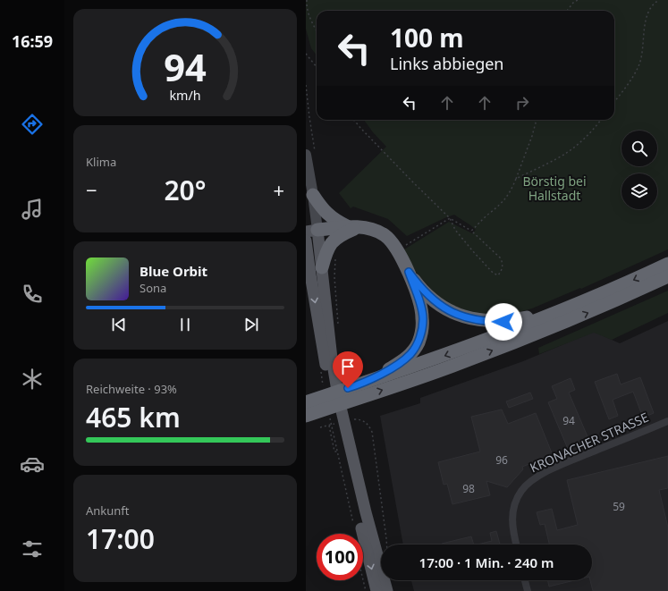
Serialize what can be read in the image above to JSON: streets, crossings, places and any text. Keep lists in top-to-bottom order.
{
  "streets": {
    "street": ["KRONACHER STRASSE"]
  },
  "parks": ["Börstig bei Hallstadt"],
  "house_numbers": [
    "94",
    "96",
    "98",
    "59"
  ],
  "page": {
    "tabs": "16:59",
    "turn": ["100 m", "Links abbiegen"],
    "tile": [
      "Klima",
      ["Reichweite · 93%", "465 km"],
      ["Ankunft", "17:00"]
    ],
    "heat": ["−", "20°", "+"],
    "song": ["Blue Orbit", "Sona"],
    "limit": "100",
    "trip": "17:00 · 1 Min. · 240 m",
    "gauge": ["94", "km/h"]
  }
}
